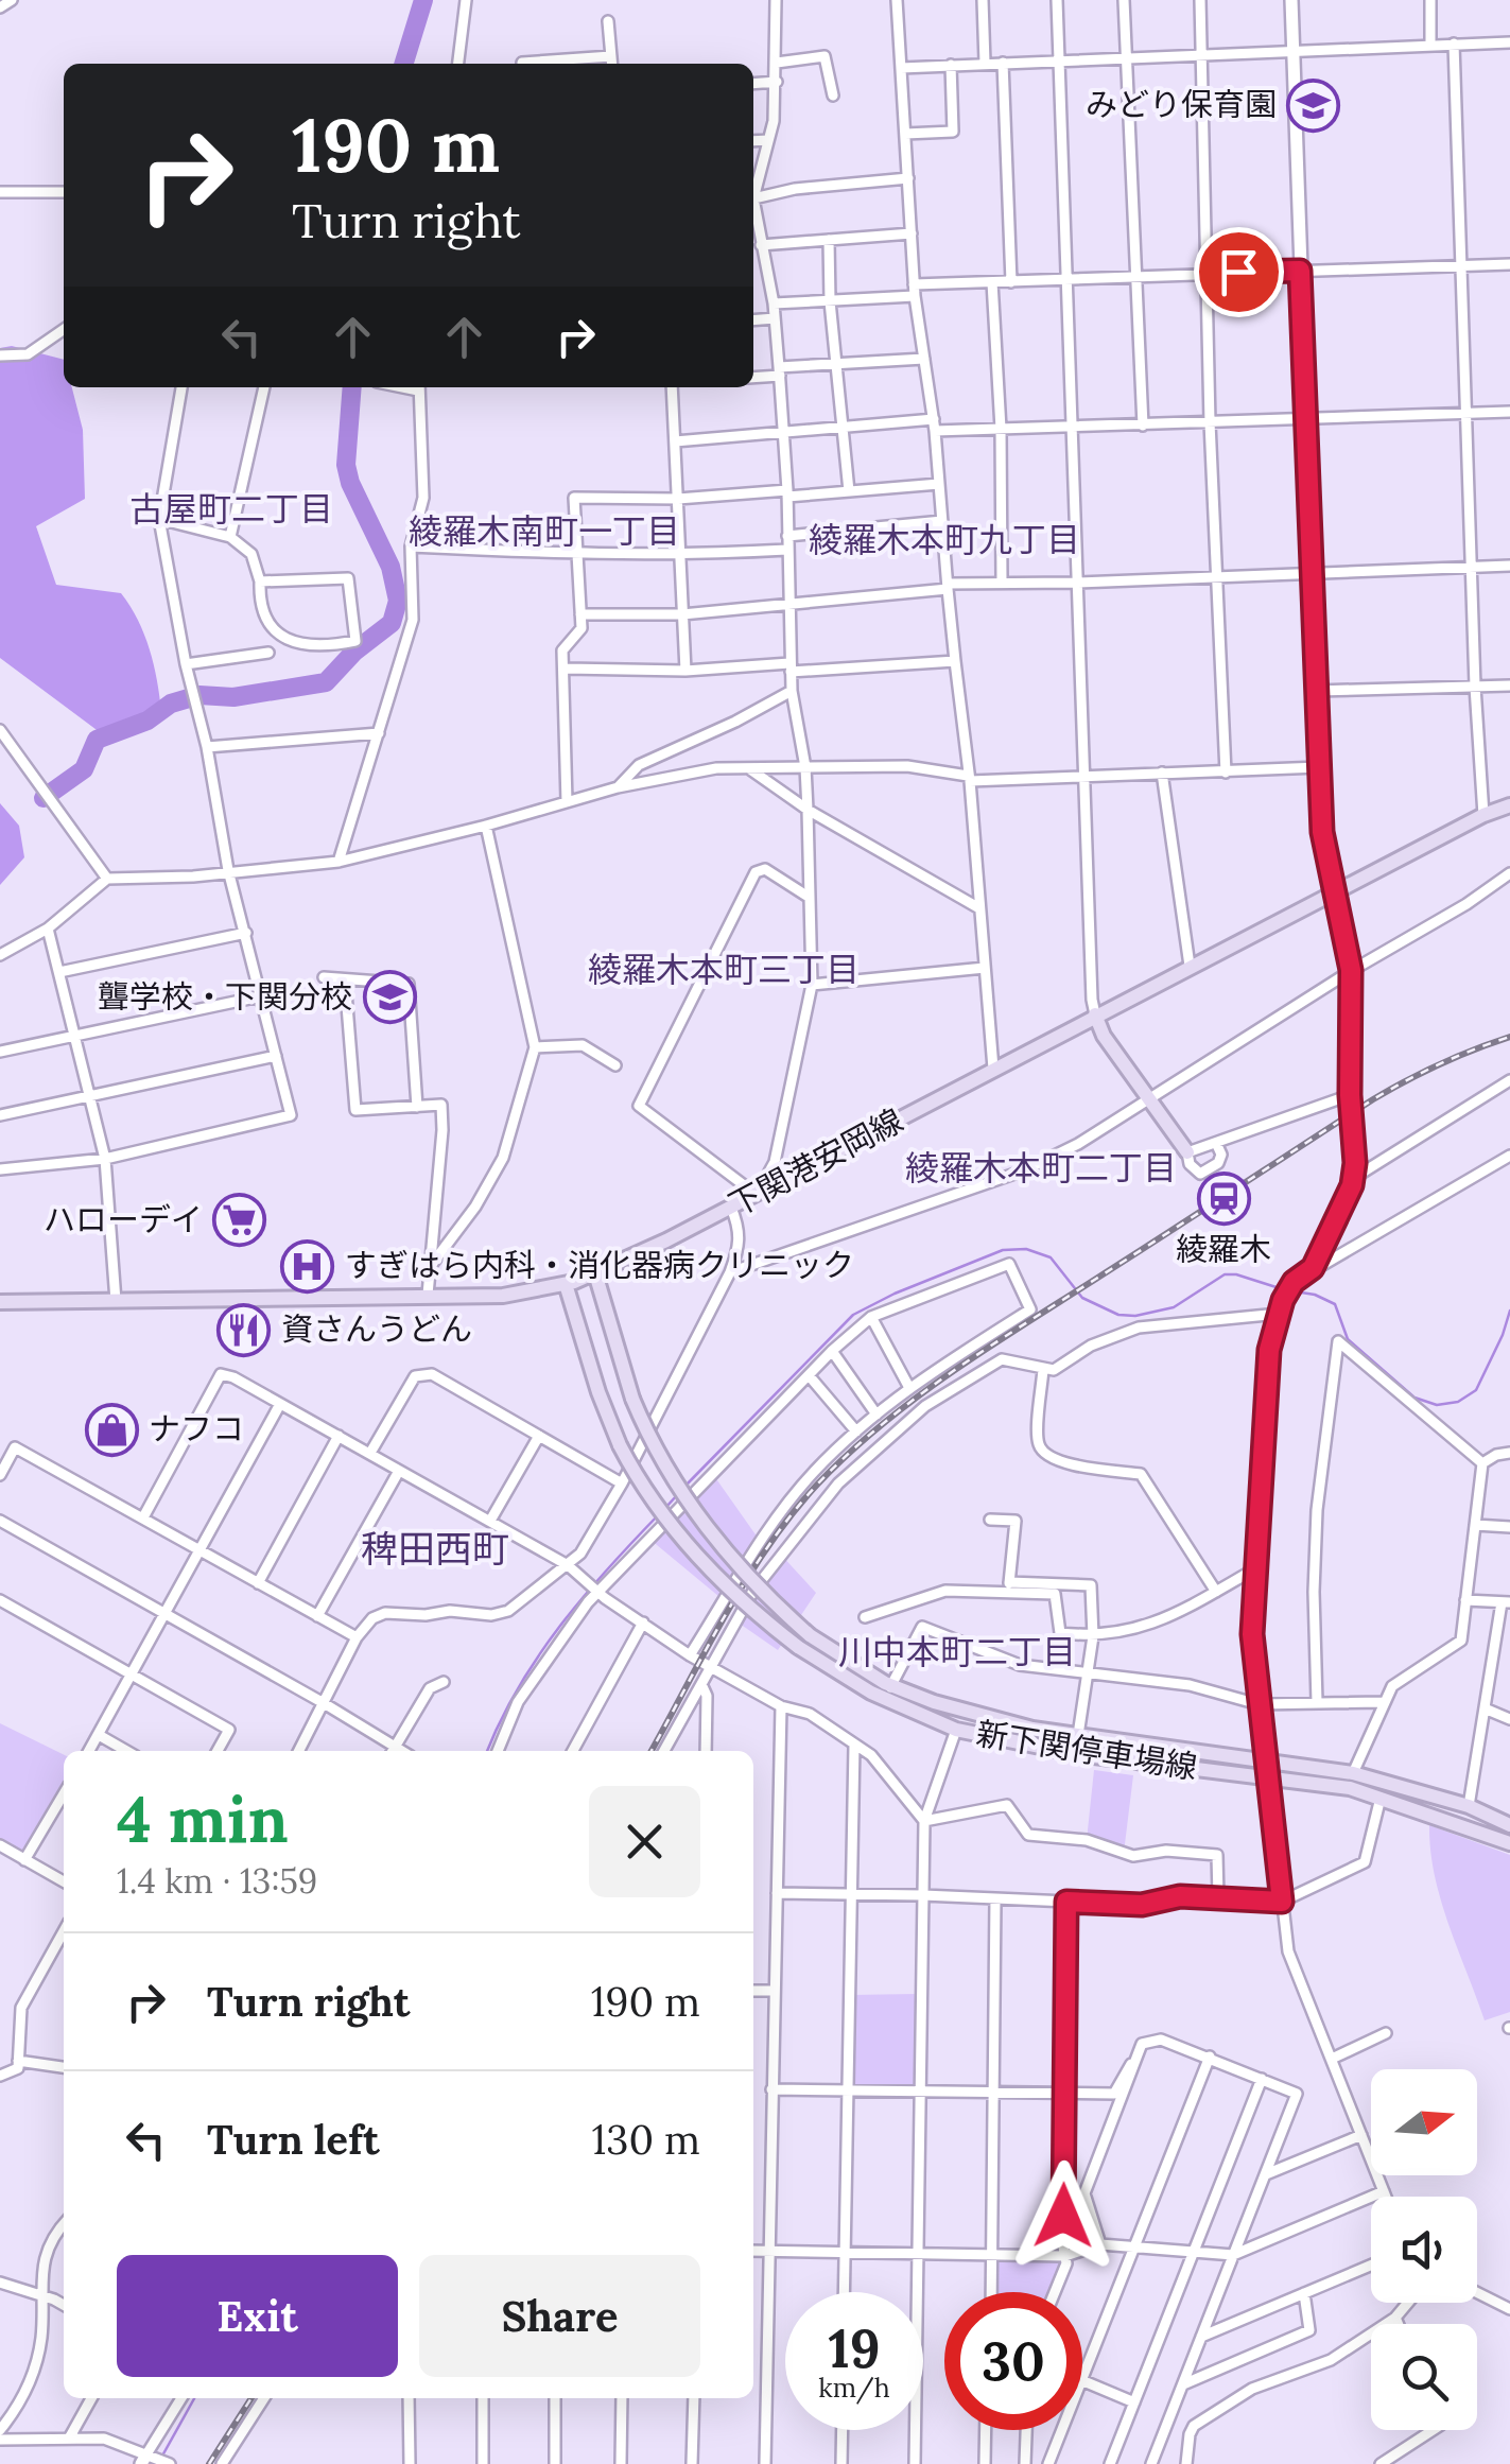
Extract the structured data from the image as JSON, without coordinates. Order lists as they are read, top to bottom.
{
  "streets": {
    "main road": ["下関港安岡線", "新下関停車場線"]
  },
  "crossings": [
    ["下関港安岡線", "新下関停車場線"]
  ],
  "districts": [
    "古屋町二丁目",
    "綾羅木南町一丁目",
    "綾羅木本町九丁目",
    "綾羅木本町三丁目",
    "綾羅木本町二丁目",
    "稗田西町",
    "川中本町二丁目"
  ],
  "places": {
    "school or university": ["みどり保育園", "聾学校・下関分校"],
    "station": ["綾羅木"],
    "supermarket": ["ハローデイ"],
    "hospital": ["すぎはら内科・消化器病クリニック"],
    "restaurant": ["資さんうどん"],
    "shop": ["ナフコ"]
  },
  "north": "right",
  "page": {
    "turn": ["190 m", "Turn right"],
    "heading": ["4 min", "1.4 km · 13:59"],
    "list": [
      {
        "name": "Turn right",
        "value": "190 m"
      },
      {
        "name": "Turn left",
        "value": "130 m"
      }
    ],
    "buttons": ["Exit", "Share"],
    "speed": "19 km/h",
    "limit": "30"
  }
}
